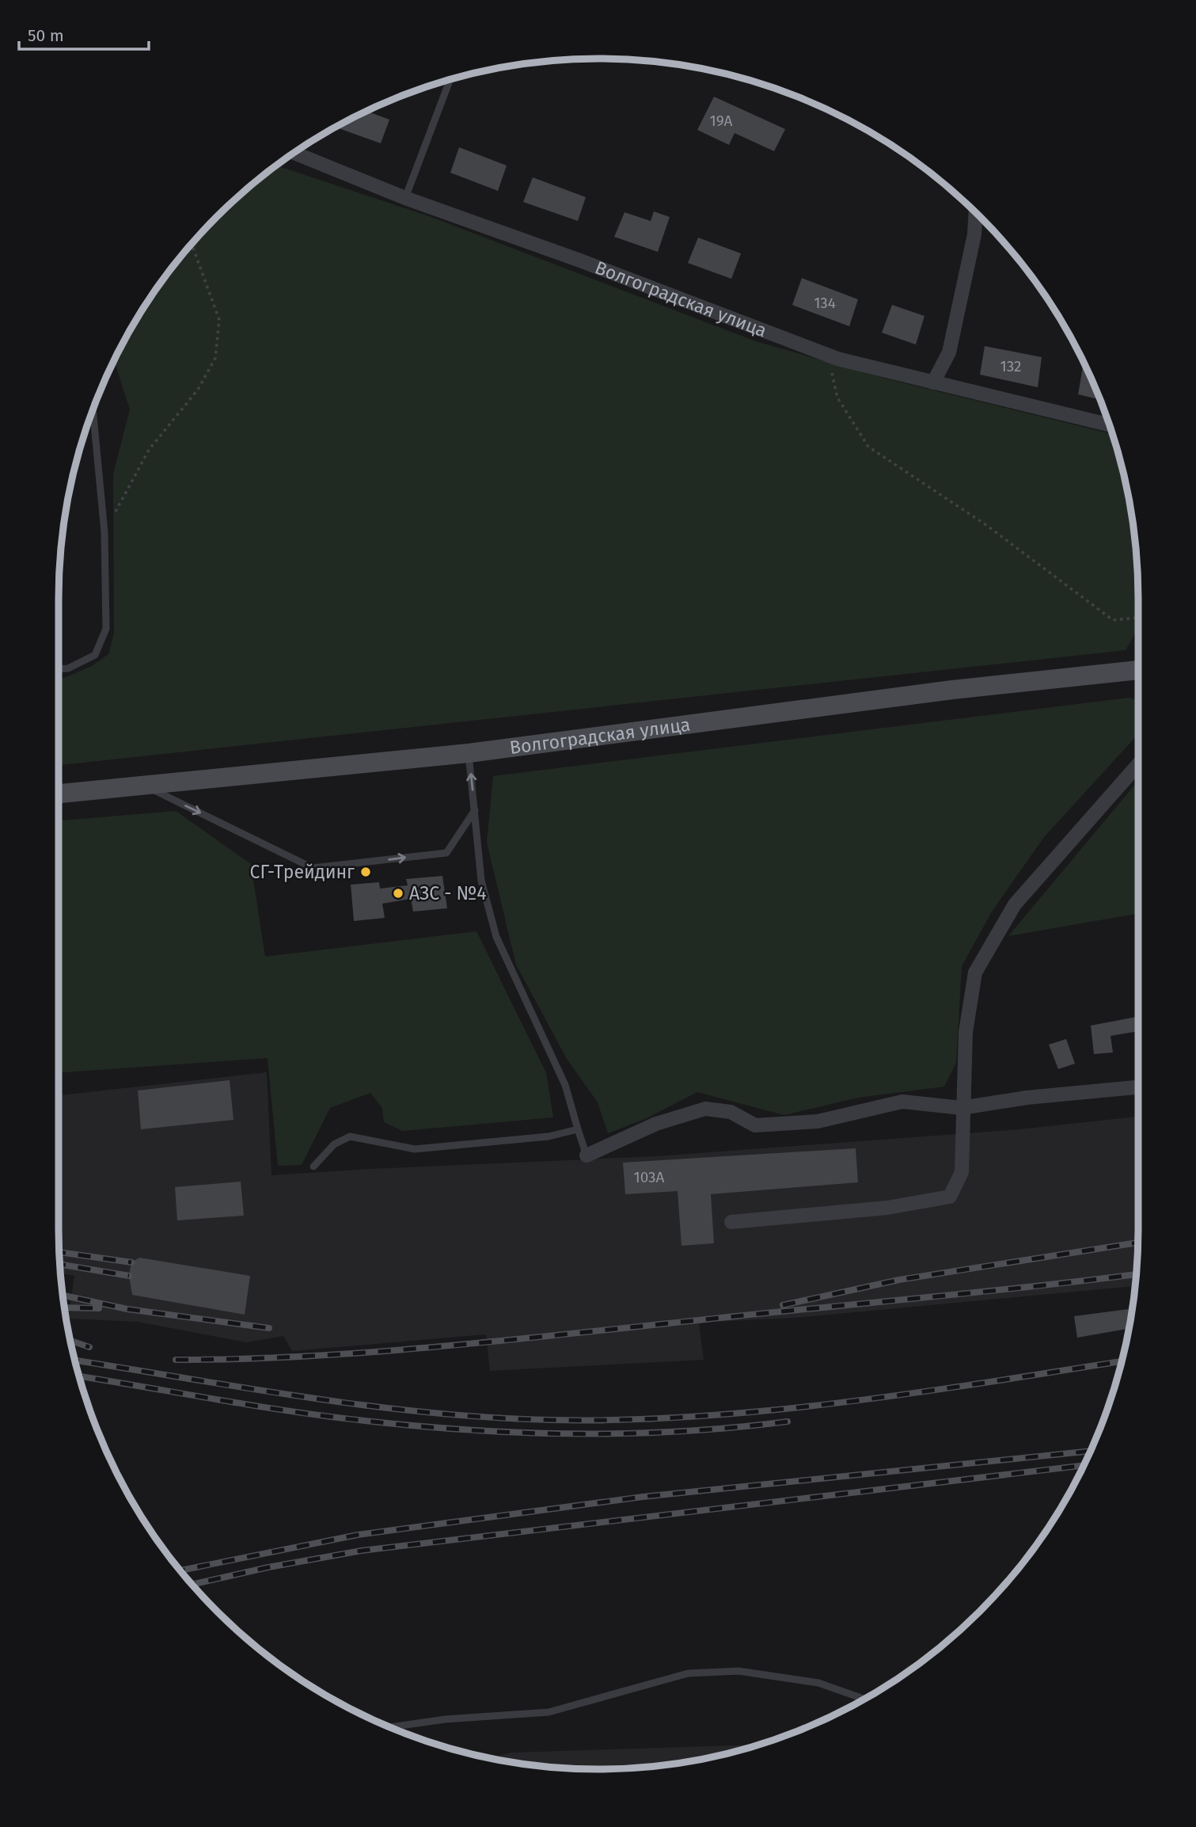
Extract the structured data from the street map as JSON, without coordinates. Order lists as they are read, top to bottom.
{
  "streets": {
    "main road": ["Волгоградская улица"]
  },
  "places": ["СГ-Трейдинг", "АЗС - №4"],
  "house_numbers": [
    "19А",
    "134",
    "132",
    "103А"
  ],
  "scale_bar": "50 m"
}
